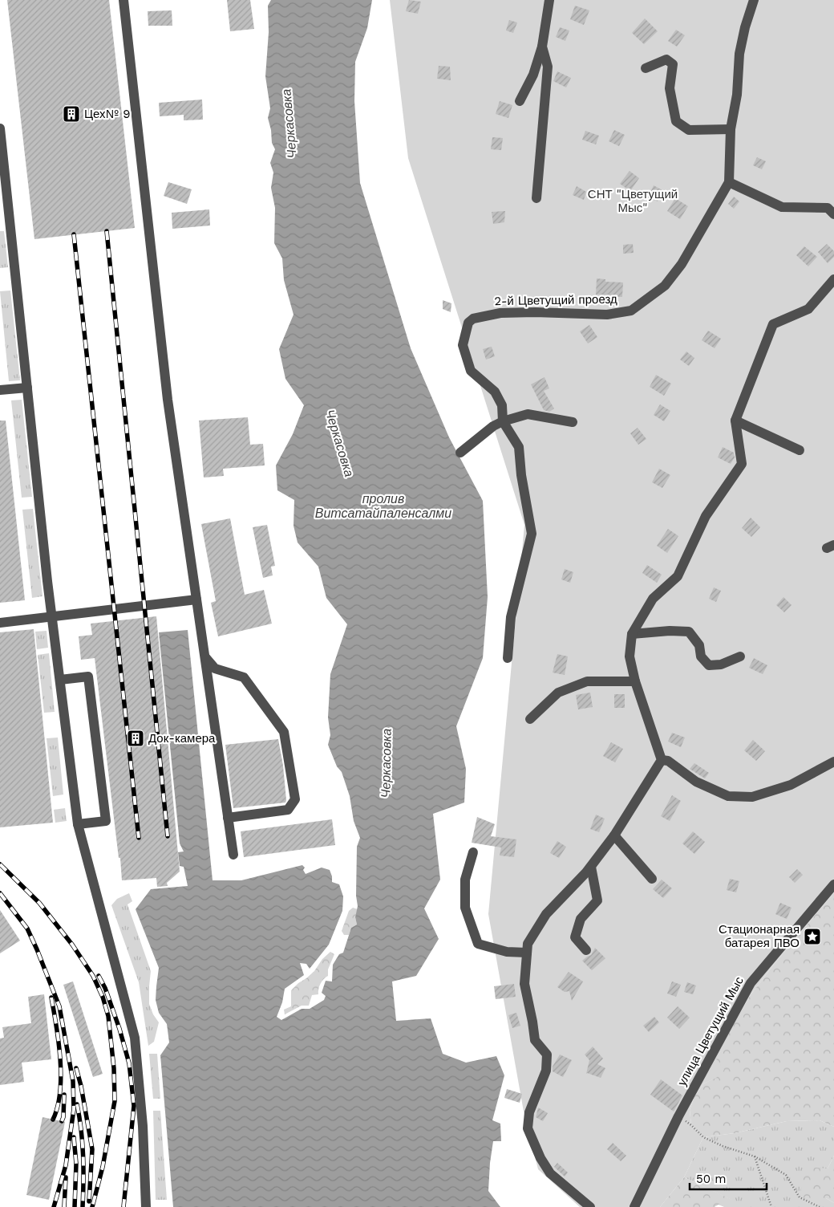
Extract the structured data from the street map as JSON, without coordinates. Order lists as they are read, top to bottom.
{
  "streets": {
    "street": ["2-й Цветущий проезд", "улица Цветущий Мыс"]
  },
  "water": ["Черкасовка", "пролив Витсатайпаленсалми"],
  "parks": ["СНТ \"Цветущий Мыс\""],
  "places": {
    "building": ["Цех№ 9", "Док-камера"],
    "place": ["Стационарная батарея ПВО"]
  },
  "scale_bar": "50 m"
}
